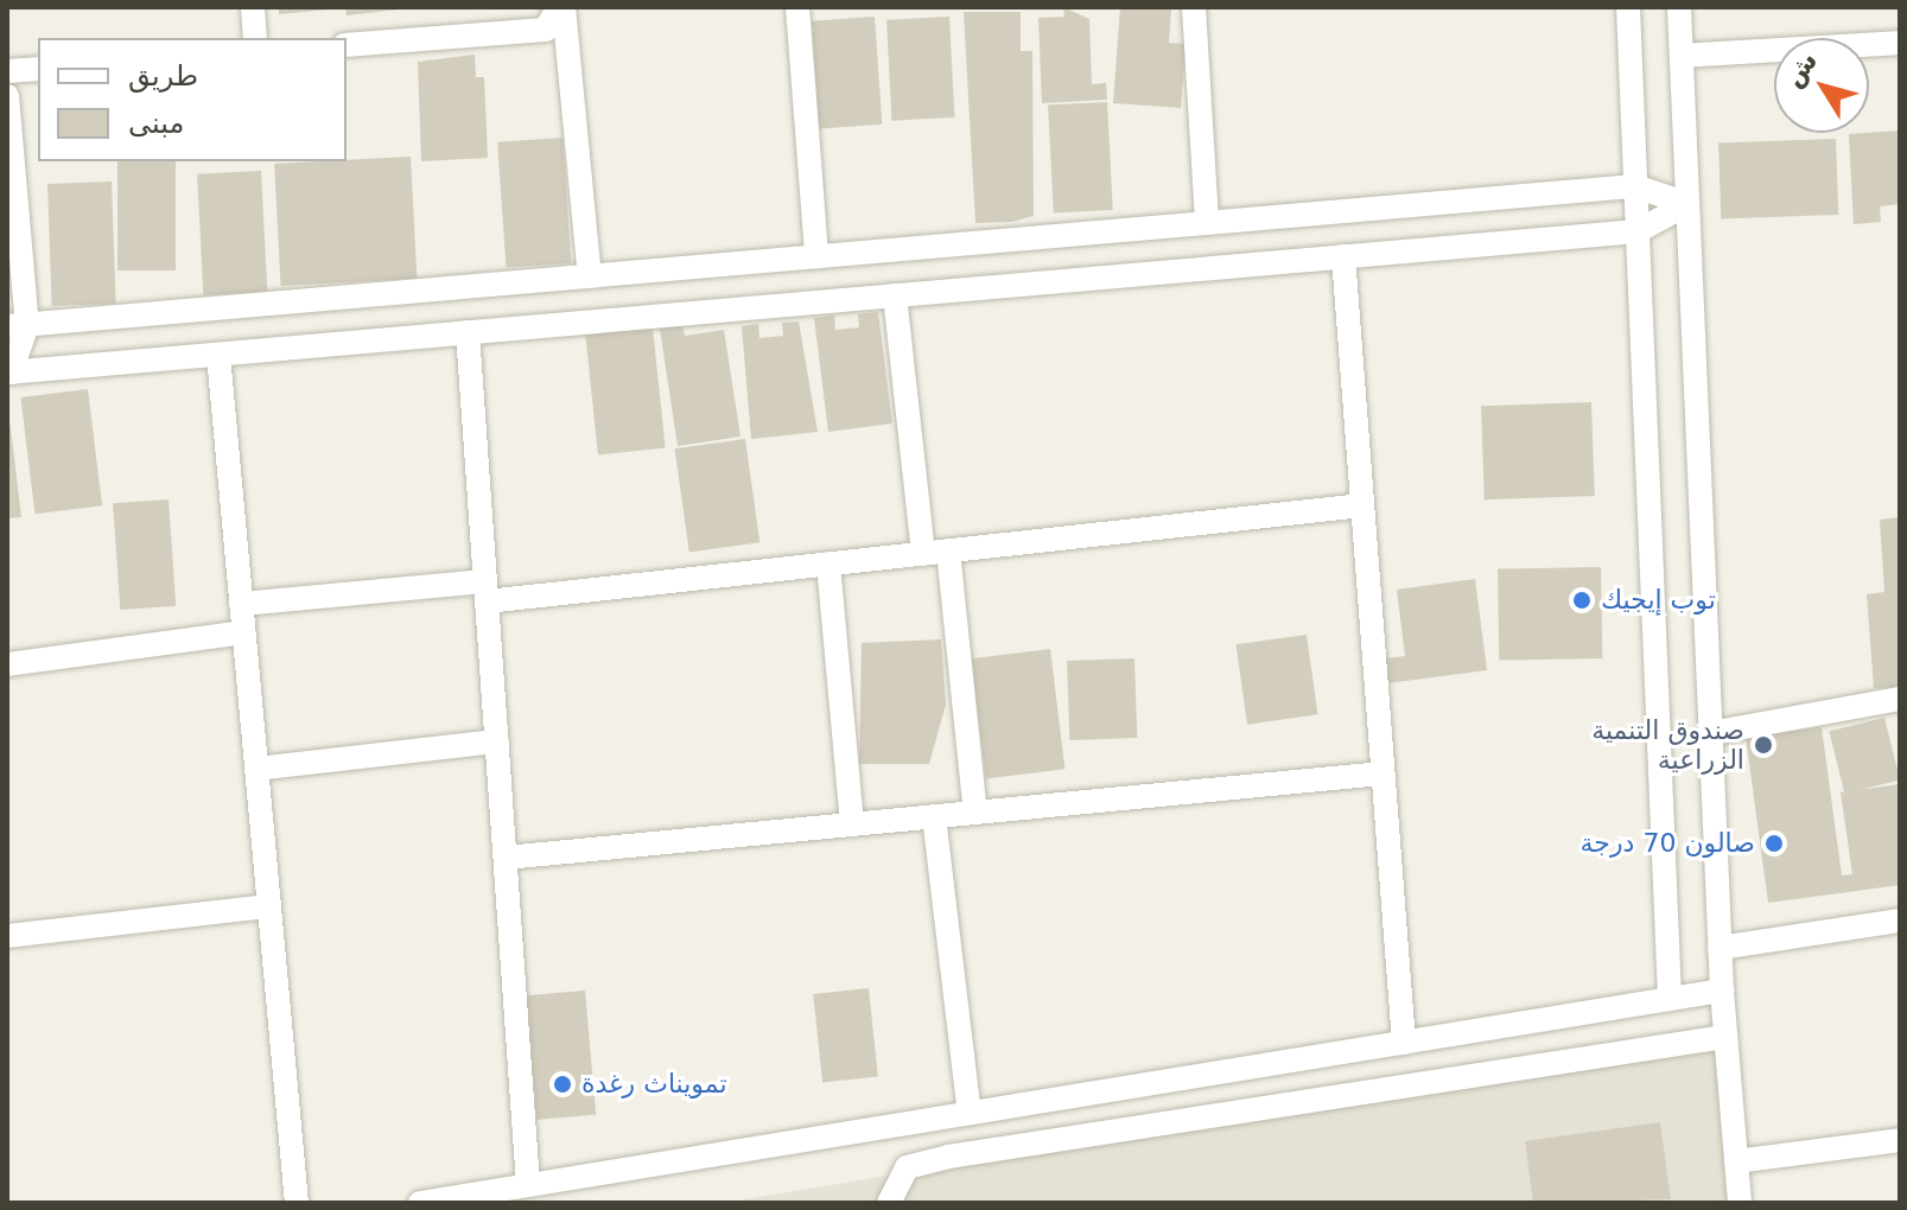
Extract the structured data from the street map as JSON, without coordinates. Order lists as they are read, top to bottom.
{
  "places": [
    "توب إيجيك",
    "صندوق التنمية الزراعية",
    "صالون 70 درجة",
    "تمويناث رغدة"
  ],
  "legend": ["طريق", "مبنى"],
  "north": "top left"
}
